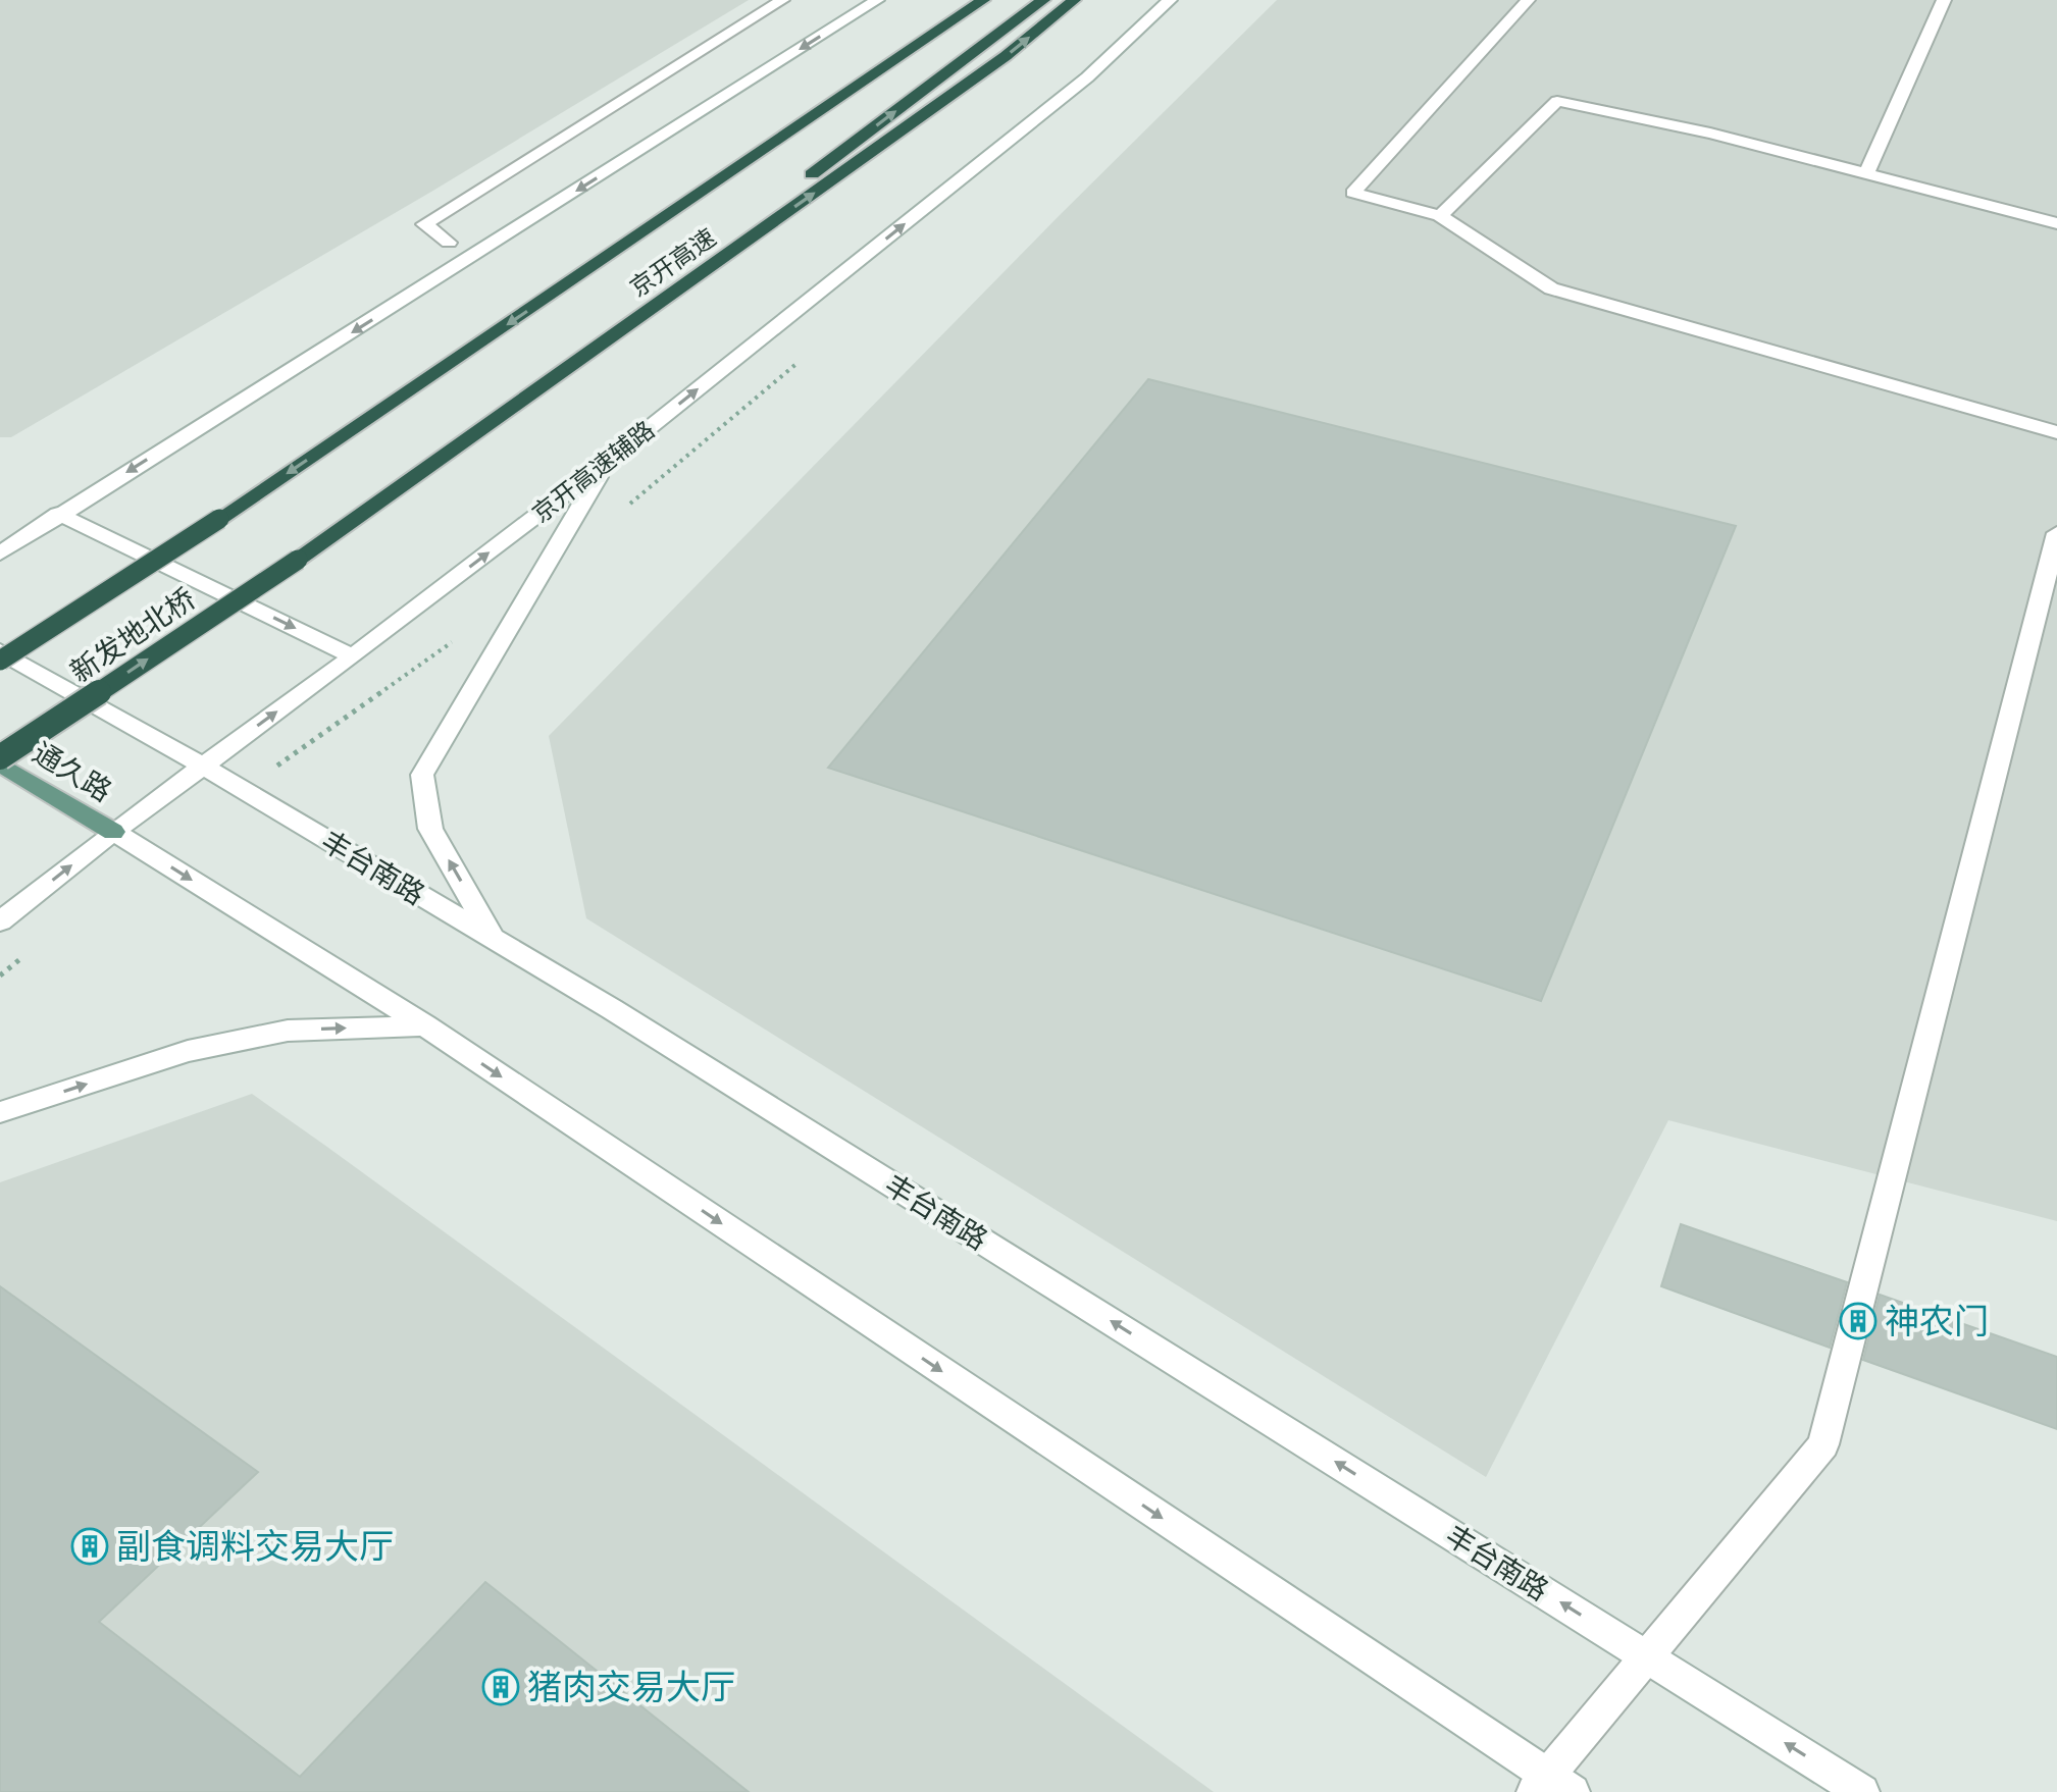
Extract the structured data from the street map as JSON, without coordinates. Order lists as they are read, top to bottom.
{
  "streets": {
    "highway": ["京开高速", "新发地北桥"],
    "main road": ["京开高速辅路", "通久路", "丰台南路"]
  },
  "crossings": [
    ["京开高速", "新发地北桥"],
    ["京开高速辅路", "通久路"],
    ["京开高速辅路", "丰台南路"]
  ],
  "one_way": ["京开高速辅路"],
  "places": {
    "building": ["神农门", "副食调料交易大厅", "猪肉交易大厅"]
  }
}
